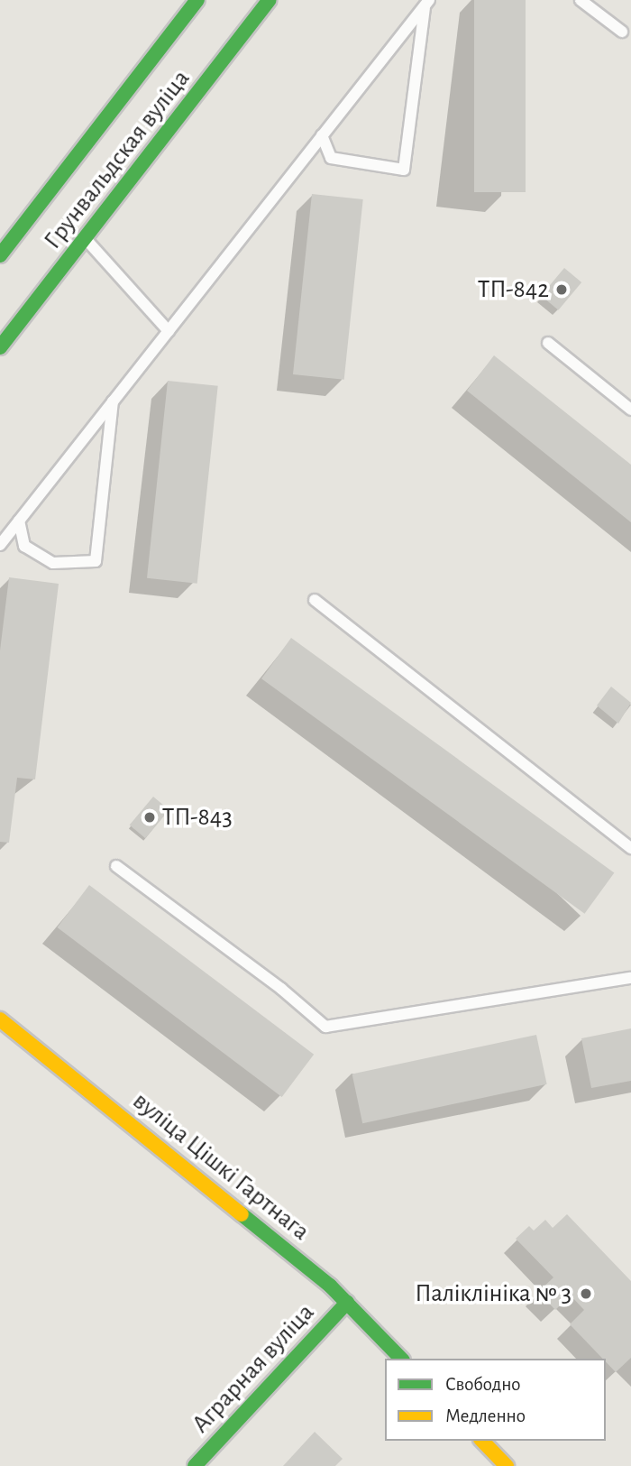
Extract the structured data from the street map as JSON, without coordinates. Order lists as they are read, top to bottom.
{
  "streets": {
    "street": ["Грунвальдская вуліца", "вуліца Цішкі Гартнага", "Аграрная вуліца"]
  },
  "crossings": [
    ["вуліца Цішкі Гартнага", "Аграрная вуліца"]
  ],
  "places": ["ТП-842", "ТП-843", "Паліклініка № 3"],
  "legend": ["Свободно", "Медленно"]
}
